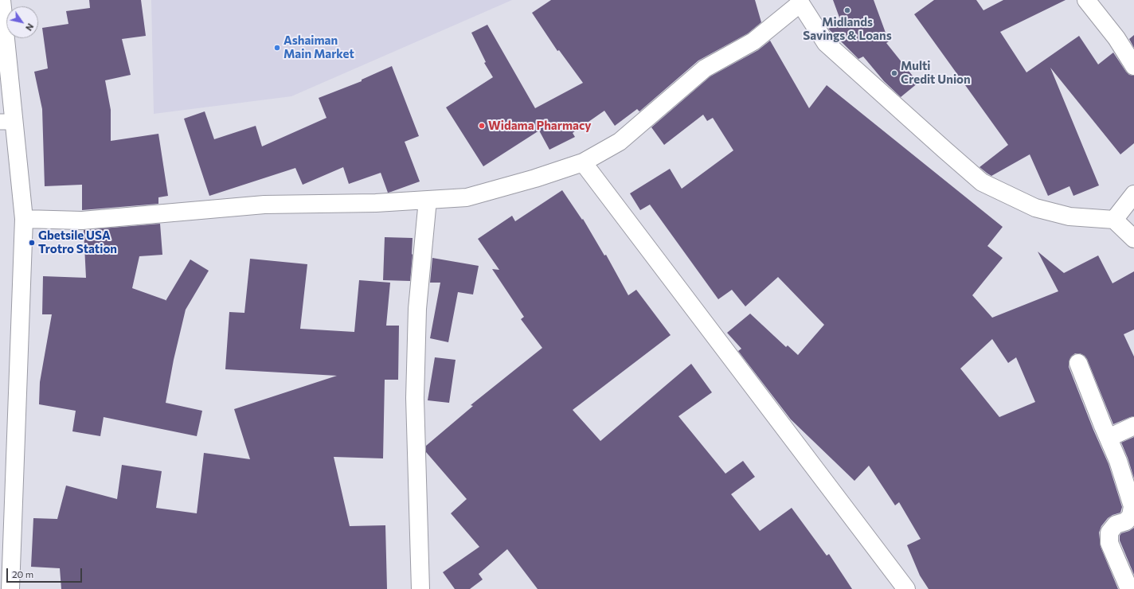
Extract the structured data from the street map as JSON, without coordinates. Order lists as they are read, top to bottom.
{
  "places": [
    "Midlands Savings & Loans",
    "Ashaiman Main Market",
    "Multi Credit Union",
    "Widama Pharmacy",
    "Gbetsile USA Trotro Station"
  ],
  "scale_bar": "20 m",
  "north": "bottom right"
}
